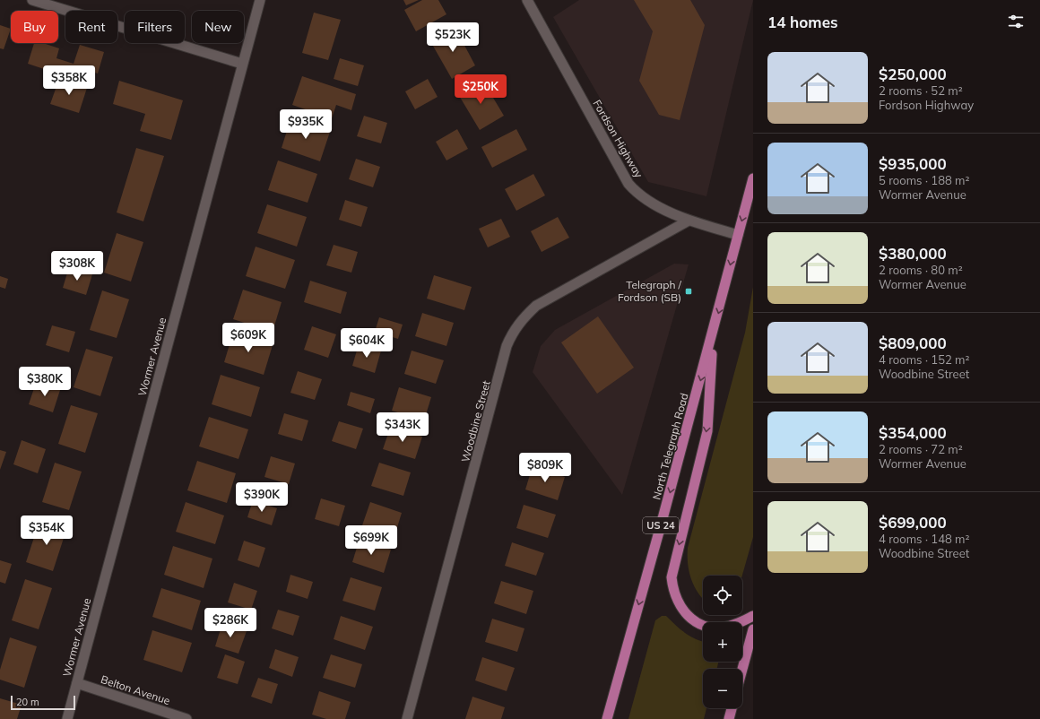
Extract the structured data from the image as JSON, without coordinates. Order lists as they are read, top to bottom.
{
  "streets": {
    "main road": ["North Telegraph Road", "US 24"],
    "street": [
      "Fordson Highway",
      "Wormer Avenue",
      "Woodbine Street",
      "Belton Avenue"
    ]
  },
  "crossings": [
    ["Fordson Highway", "Woodbine Street"],
    ["Fordson Highway", "North Telegraph Road"],
    ["Wormer Avenue", "Belton Avenue"]
  ],
  "one_way": ["North Telegraph Road"],
  "places": {
    "transit": ["Telegraph / Fordson (SB)"]
  },
  "scale_bar": "20 m",
  "page": {
    "heading": "14 homes",
    "chip": [
      "Buy",
      "Rent",
      "Filters",
      "New"
    ],
    "price": [
      "$523K",
      "$358K",
      "$250K",
      "$935K",
      "$308K",
      "$609K",
      "$604K",
      "$380K",
      "$343K",
      "$809K",
      "$390K",
      "$354K",
      "$699K",
      "$286K"
    ],
    "list": [
      {
        "name": "$250,000",
        "note": "2 rooms · 52 m² · Fordson Highway"
      },
      {
        "name": "$935,000",
        "note": "5 rooms · 188 m² · Wormer Avenue"
      },
      {
        "name": "$380,000",
        "note": "2 rooms · 80 m² · Wormer Avenue"
      },
      {
        "name": "$809,000",
        "note": "4 rooms · 152 m² · Woodbine Street"
      },
      {
        "name": "$354,000",
        "note": "2 rooms · 72 m² · Wormer Avenue"
      },
      {
        "name": "$699,000",
        "note": "4 rooms · 148 m² · Woodbine Street"
      }
    ],
    "map_buttons": ["+", "−"],
    "scale": "20 m"
  }
}
